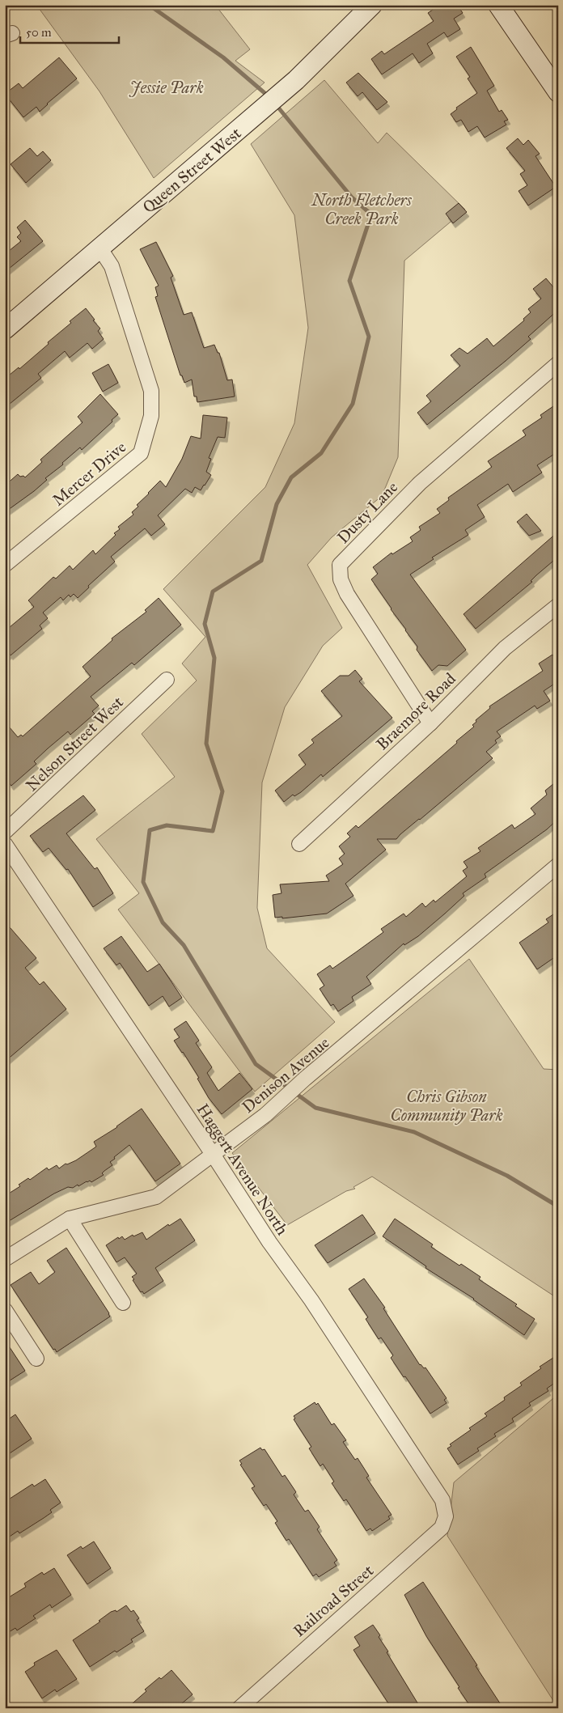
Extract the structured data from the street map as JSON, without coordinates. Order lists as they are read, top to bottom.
{
  "streets": {
    "main road": ["Queen Street West"],
    "street": [
      "Mercer Drive",
      "Dusty Lane",
      "Braemore Road",
      "Nelson Street West",
      "Denison Avenue",
      "Haggert Avenue North",
      "Railroad Street"
    ]
  },
  "crossings": [
    ["Queen Street West", "Mercer Drive"],
    ["Dusty Lane", "Braemore Road"],
    ["Denison Avenue", "Haggert Avenue North"],
    ["Haggert Avenue North", "Railroad Street"]
  ],
  "parks": ["Jessie Park", "North Fletchers Creek Park", "Chris Gibson Community Park"],
  "scale_bar": "50 m"
}
